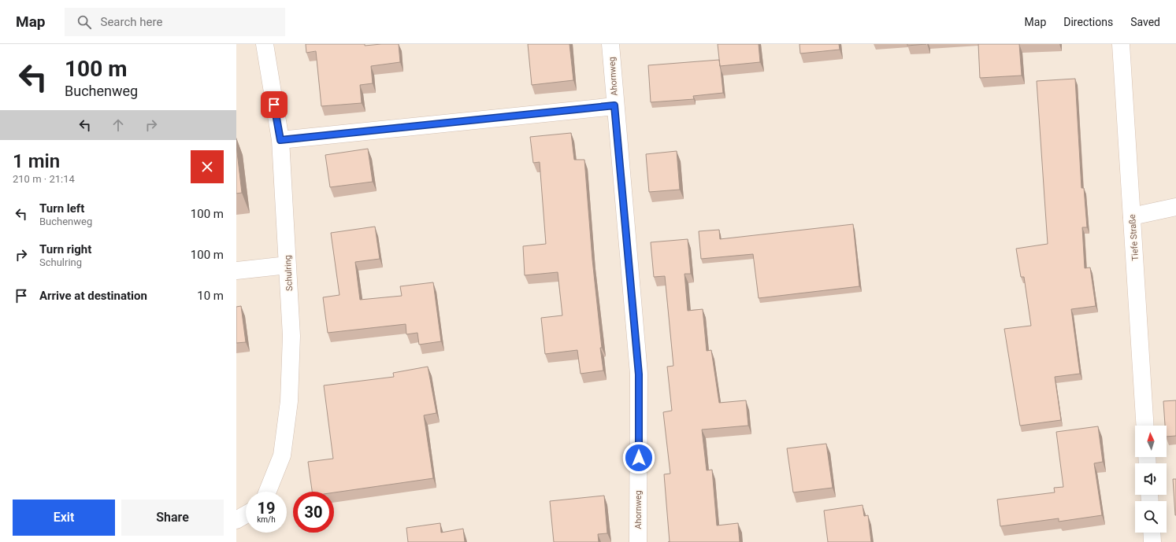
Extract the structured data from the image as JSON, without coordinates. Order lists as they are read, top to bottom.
{
  "streets": {
    "street": ["Ahornweg", "Tiefe Straße", "Schulring"]
  },
  "north": "top",
  "page": {
    "header": "Map",
    "search": "Search here",
    "nav": ["Map", "Directions", "Saved"],
    "turn": ["100 m", "Buchenweg"],
    "heading": ["1 min", "210 m · 21:14"],
    "list": [
      {
        "name": "Turn left",
        "note": "Buchenweg",
        "value": "100 m"
      },
      {
        "name": "Turn right",
        "note": "Schulring",
        "value": "100 m"
      },
      {
        "name": "Arrive at destination",
        "value": "10 m"
      }
    ],
    "speed": "19 km/h",
    "limit": "30",
    "buttons": ["Exit", "Share"]
  }
}
